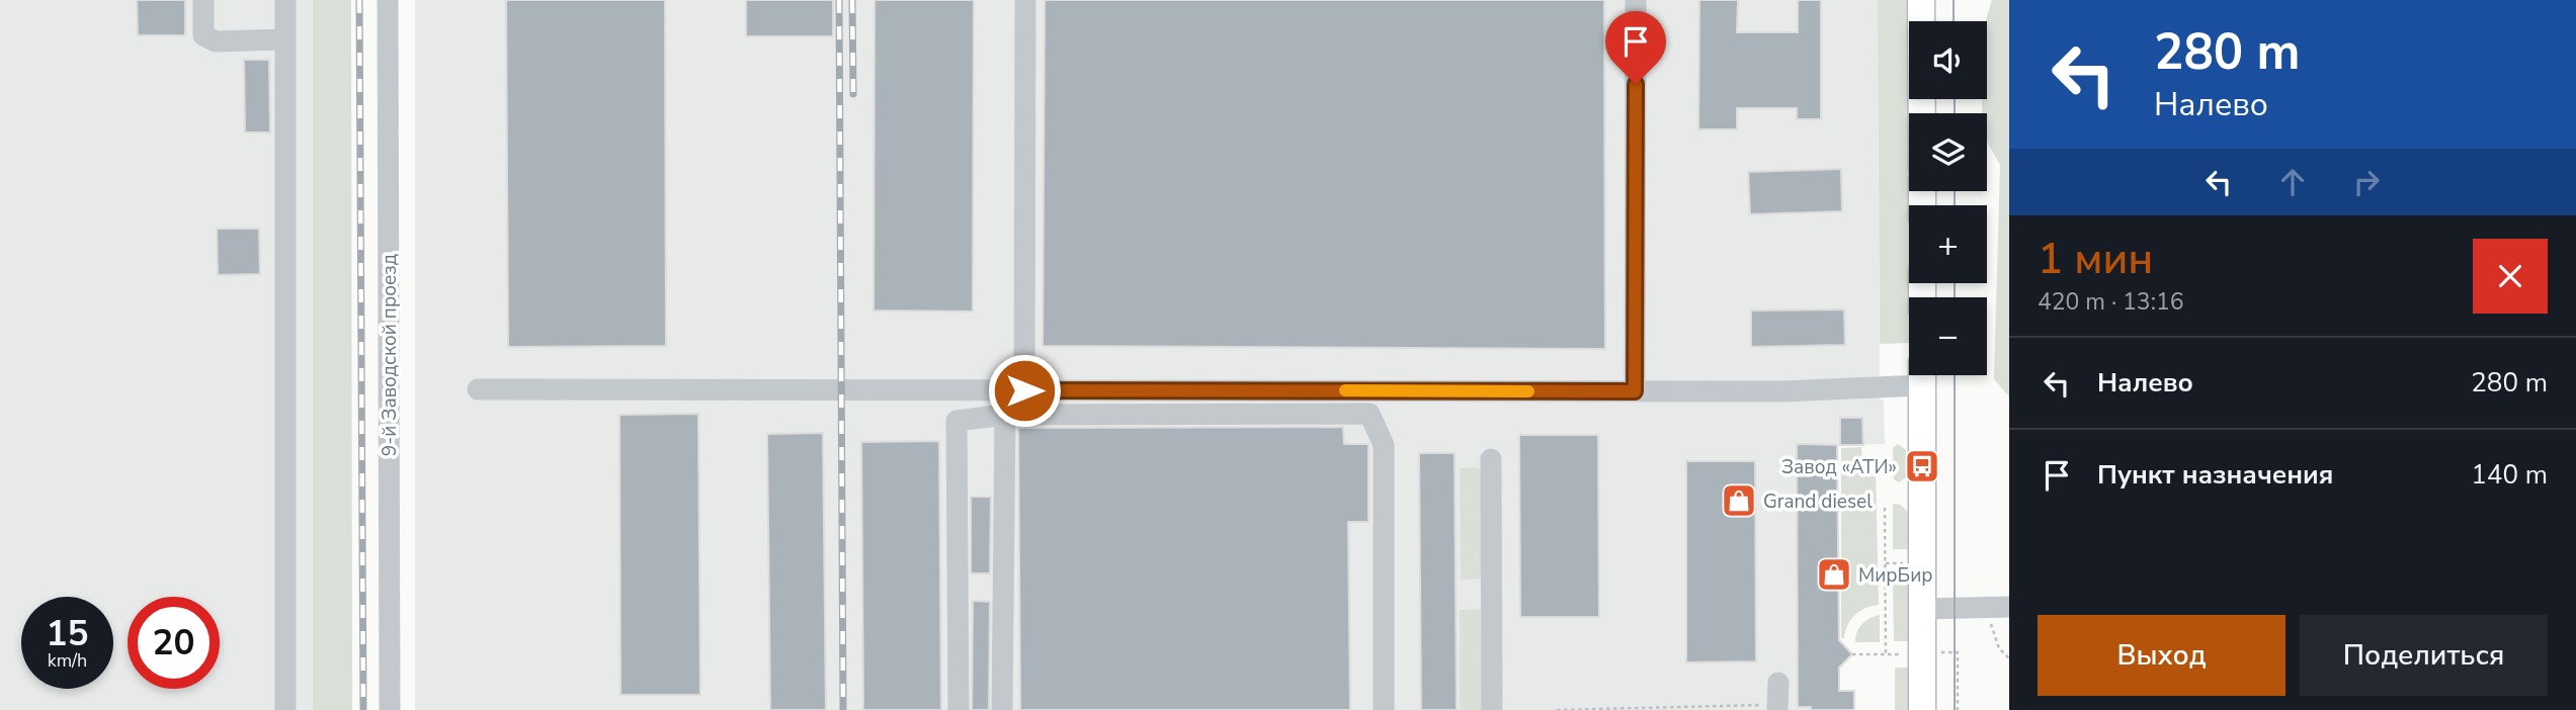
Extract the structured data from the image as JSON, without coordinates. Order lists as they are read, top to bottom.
{
  "streets": {
    "lane": ["9-й Заводской проезд"]
  },
  "places": {
    "bus stop": ["Завод «АТИ»"],
    "shop": ["Grand diesel", "МирБир"]
  },
  "page": {
    "turn": ["280 m", "Налево"],
    "map_buttons": ["+", "−"],
    "heading": ["1 мин", "420 m · 13:16"],
    "list": [
      {
        "name": "Налево",
        "value": "280 m"
      },
      {
        "name": "Пункт назначения",
        "value": "140 m"
      }
    ],
    "speed": "15 km/h",
    "limit": "20",
    "buttons": ["Выход", "Поделиться"]
  }
}
